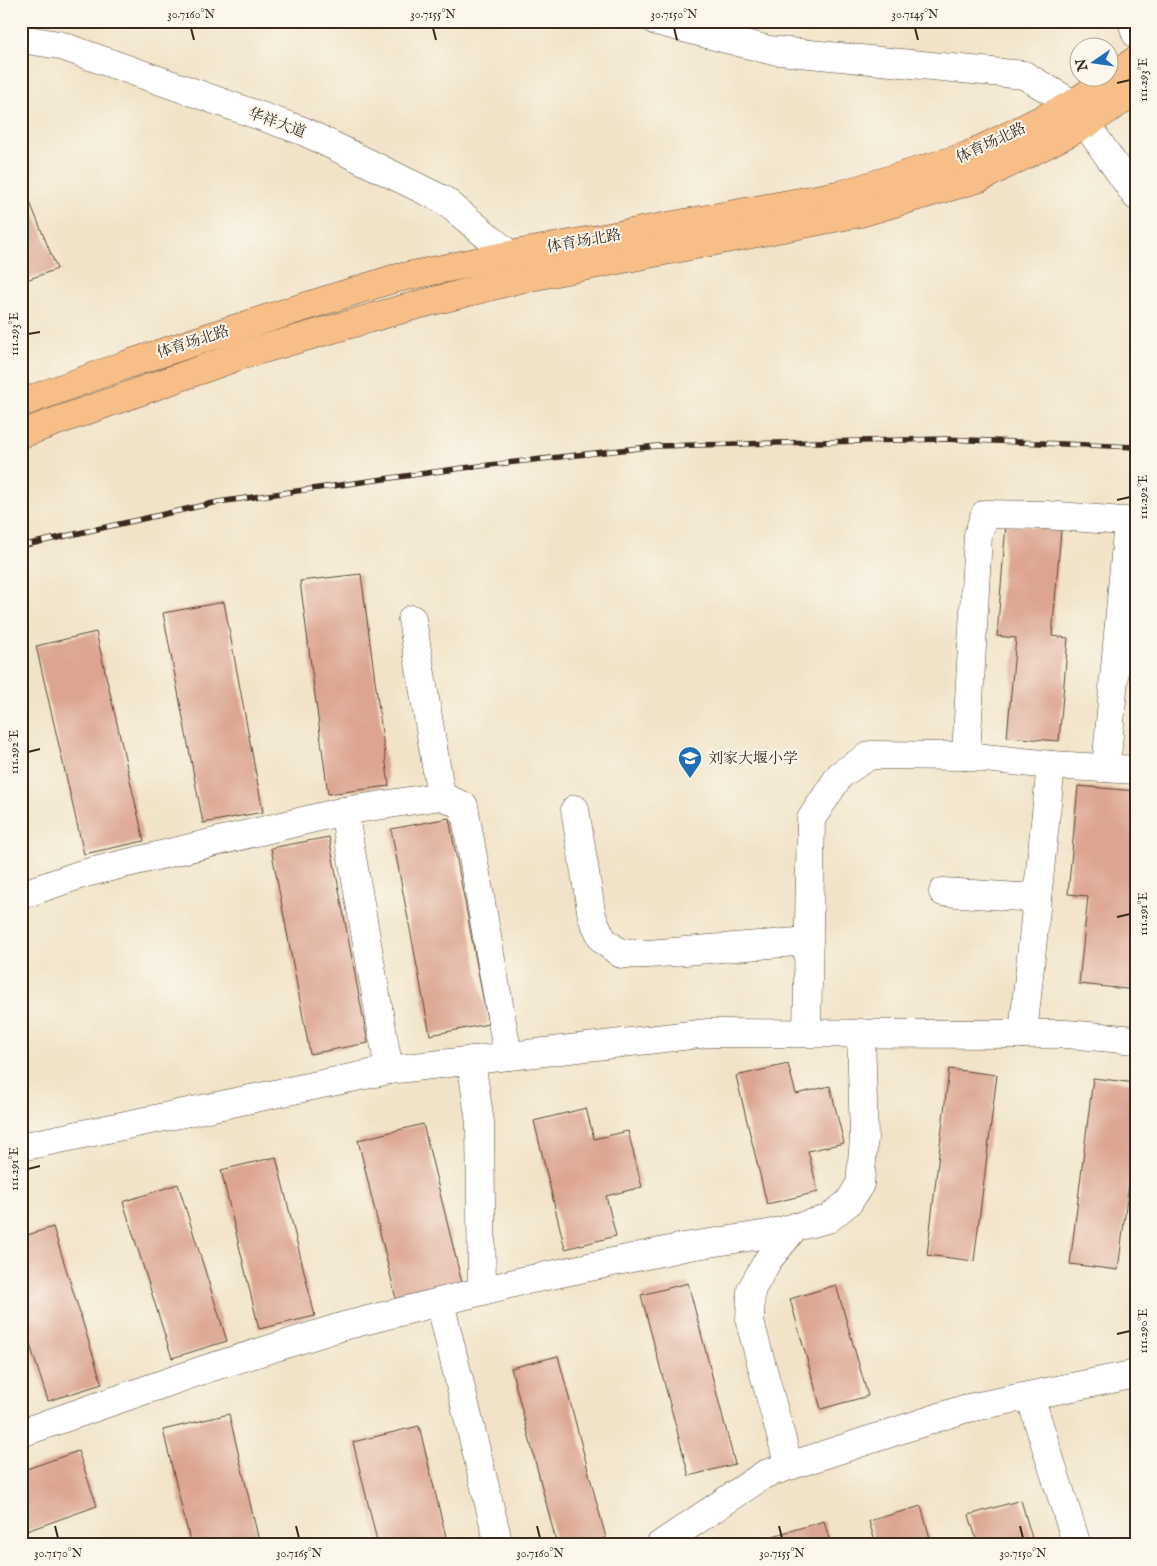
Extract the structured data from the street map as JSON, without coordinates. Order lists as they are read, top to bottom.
{
  "streets": {
    "main road": ["体育场北路"],
    "street": ["华祥大道"]
  },
  "crossings": [
    ["华祥大道", "体育场北路"]
  ],
  "places": {
    "school or university": ["刘家大堰小学"]
  },
  "north": "left",
  "coordinates": [
    "30.7160°N",
    "30.7155°N",
    "30.7150°N",
    "30.7145°N",
    "111.293°E",
    "111.292°E",
    "111.291°E",
    "111.290°E",
    "30.7170°N",
    "30.7165°N"
  ]
}
